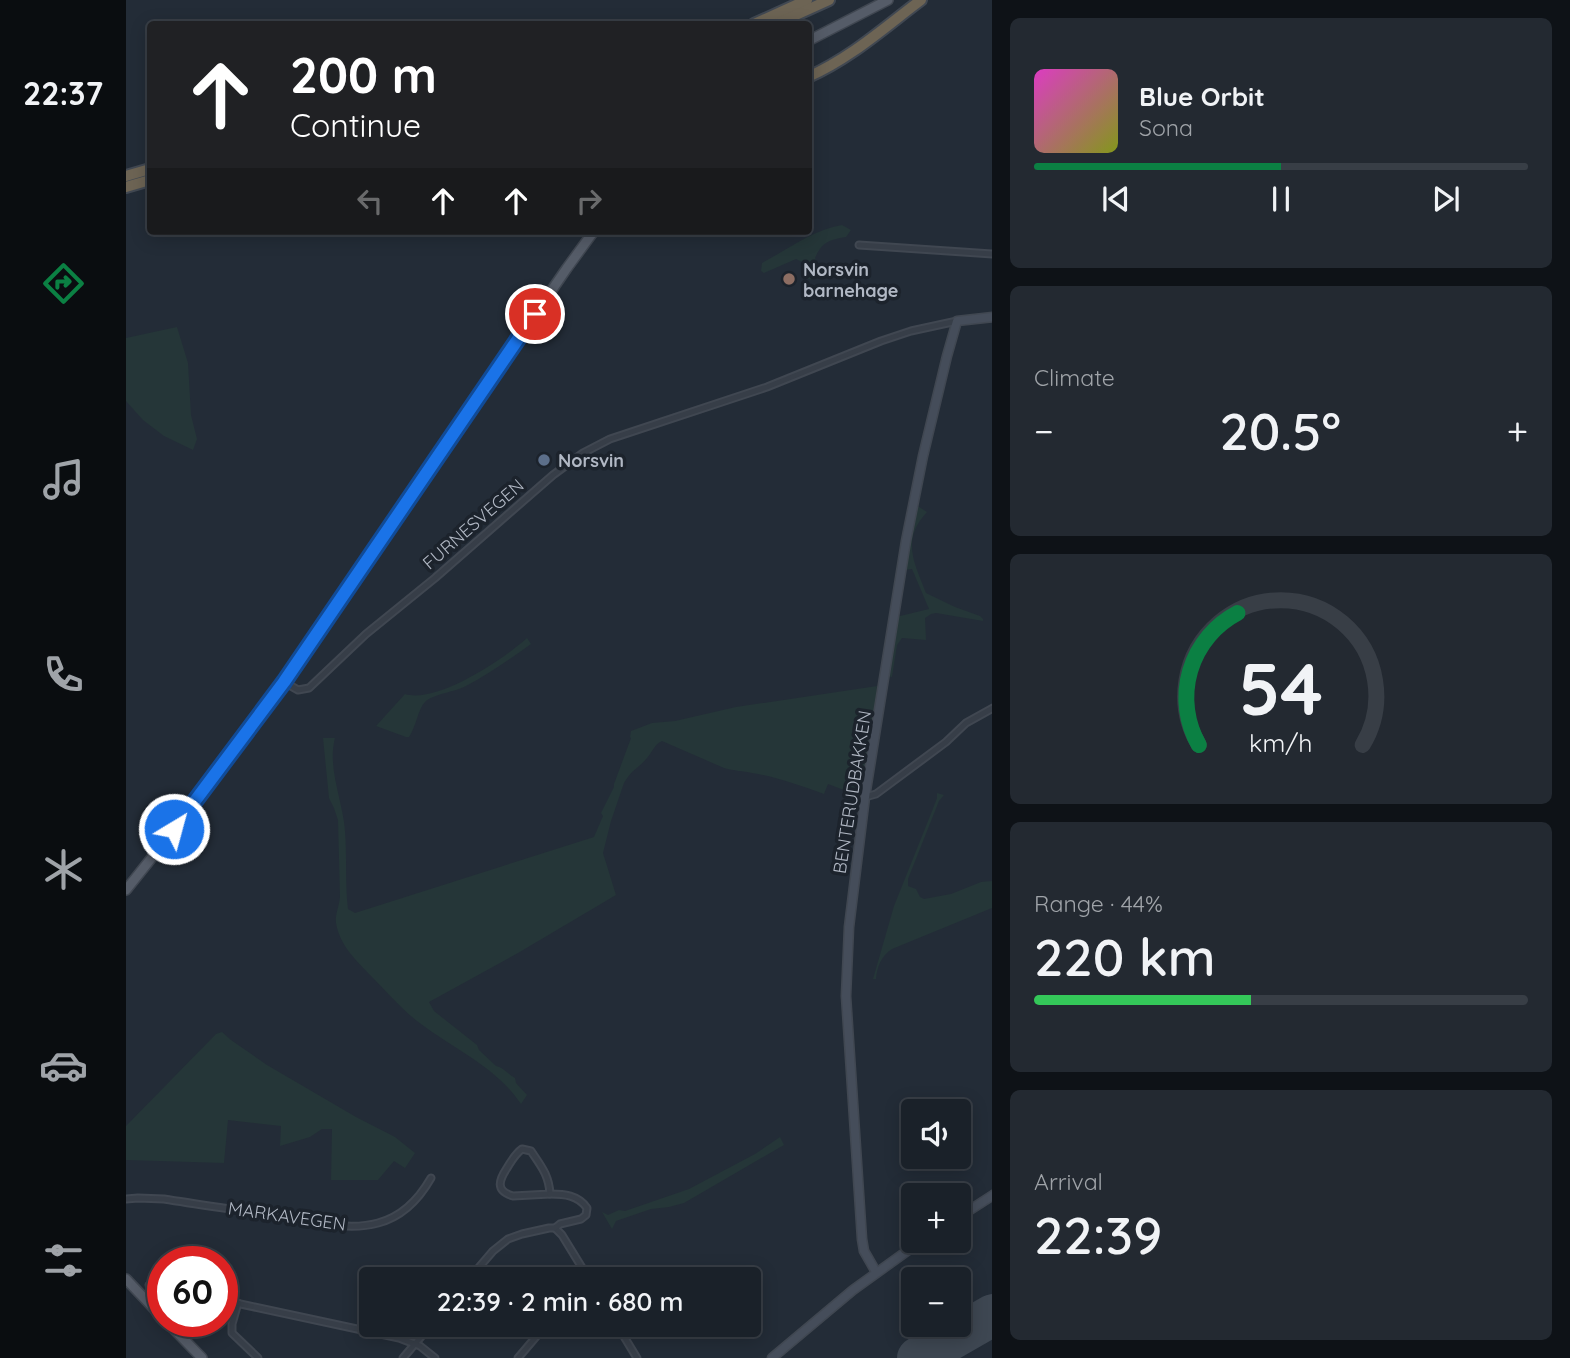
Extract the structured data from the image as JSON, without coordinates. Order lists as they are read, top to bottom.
{
  "streets": {
    "main road": ["FURNESVEGEN", "BENTERUDBAKKEN"],
    "street": ["MARKAVEGEN"]
  },
  "crossings": [
    ["FURNESVEGEN", "BENTERUDBAKKEN"]
  ],
  "places": ["Norsvin barnehage", "Norsvin"],
  "page": {
    "tabs": "22:37",
    "turn": ["200 m", "Continue"],
    "song": ["Blue Orbit", "Sona"],
    "tile": [
      "Climate",
      ["Range · 44%", "220 km"],
      ["Arrival", "22:39"]
    ],
    "heat": ["−", "20.5°", "+"],
    "map_buttons": ["+", "−"],
    "limit": "60",
    "trip": "22:39 · 2 min · 680 m",
    "gauge": ["54", "km/h"]
  }
}
